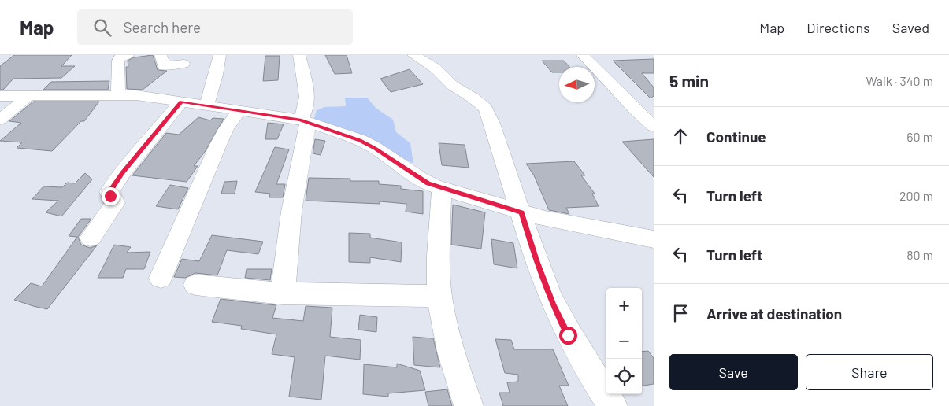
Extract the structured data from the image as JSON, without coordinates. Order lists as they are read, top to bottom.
{
  "north": "left",
  "page": {
    "header": "Map",
    "search": "Search here",
    "nav": ["Map", "Directions", "Saved"],
    "heading": ["5 min", "Walk · 340 m"],
    "list": [
      ["Continue", "60 m"],
      ["Turn left", "200 m"],
      ["Turn left", "80 m"],
      "Arrive at destination"
    ],
    "map_buttons": ["+", "−"],
    "buttons": ["Save", "Share"]
  }
}
